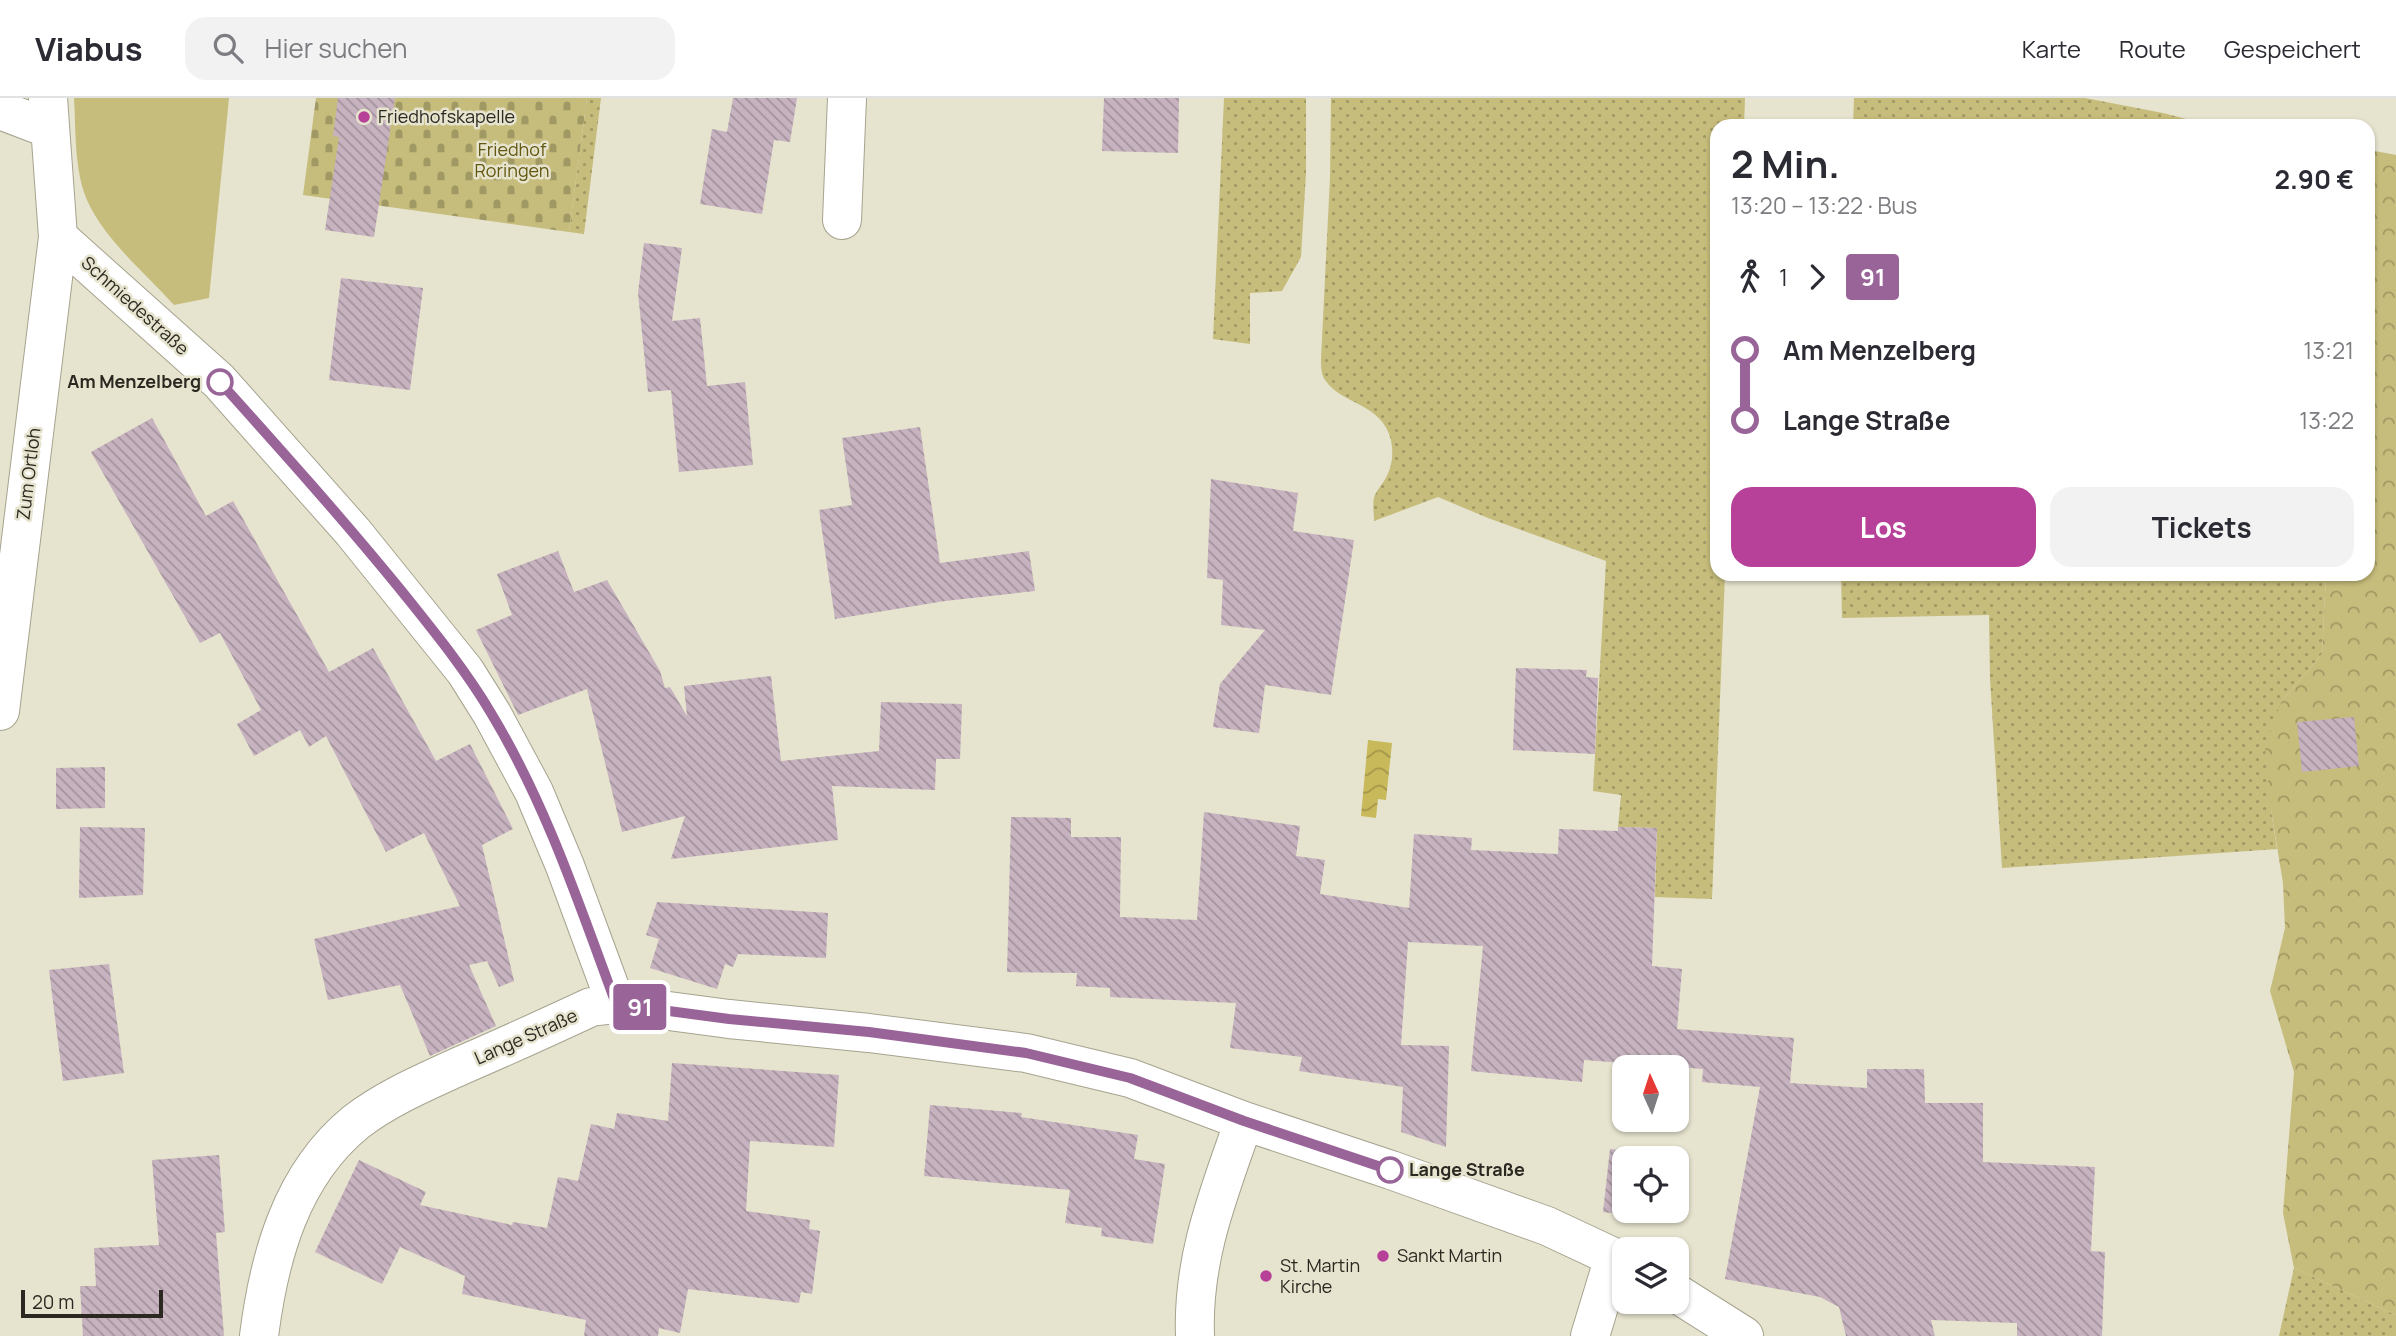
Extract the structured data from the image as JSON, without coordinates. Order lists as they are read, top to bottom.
{
  "streets": {
    "street": ["Schmiedestraße", "Zum Ortloh", "Lange Straße"]
  },
  "crossings": [
    ["Schmiedestraße", "Zum Ortloh"],
    ["Schmiedestraße", "Lange Straße"]
  ],
  "parks": ["Friedhof Roringen"],
  "places": [
    "Friedhofskapelle",
    "Am Menzelberg",
    "Lange Straße",
    "Sankt Martin",
    "St. Martin Kirche"
  ],
  "lines": ["bus line 91"],
  "scale_bar": "20 m",
  "north": "top",
  "page": {
    "header": "Viabus",
    "search": "Hier suchen",
    "nav": ["Karte", "Route", "Gespeichert"],
    "on_map": "91",
    "heading": ["2 Min.", "13:20 – 13:22 · Bus", "2.90 €"],
    "legs": ["1", "91"],
    "list": [
      {
        "name": "Am Menzelberg",
        "value": "13:21"
      },
      {
        "name": "Lange Straße",
        "value": "13:22"
      }
    ],
    "buttons": ["Los", "Tickets"],
    "scale": "20 m"
  }
}
